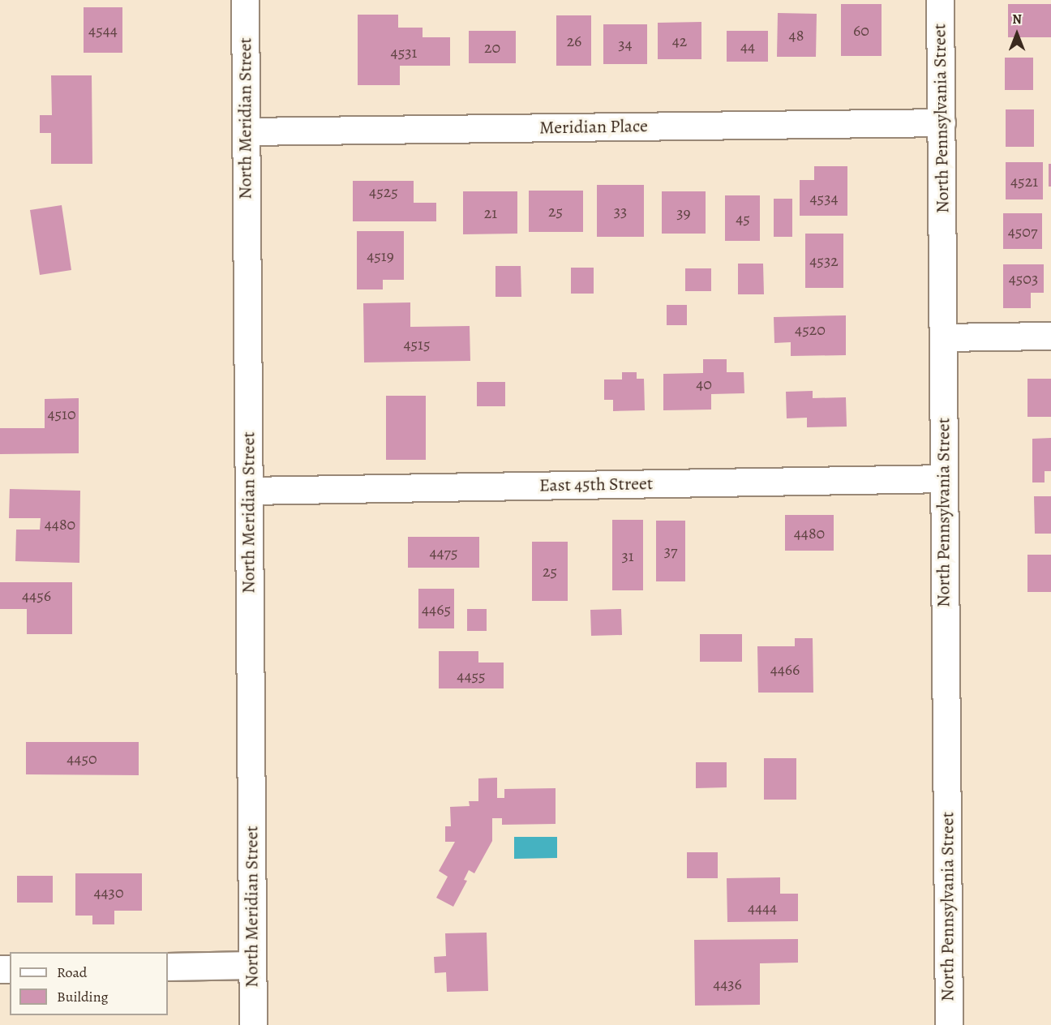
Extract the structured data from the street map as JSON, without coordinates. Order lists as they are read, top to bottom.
{
  "streets": {
    "street": [
      "North Meridian Street",
      "North Pennsylvania Street",
      "Meridian Place",
      "East 45th Street"
    ]
  },
  "crossings": [
    ["North Meridian Street", "Meridian Place"],
    ["North Meridian Street", "East 45th Street"],
    ["North Pennsylvania Street", "Meridian Place"],
    ["North Pennsylvania Street", "East 45th Street"]
  ],
  "house_numbers": [
    "4544",
    "60",
    "48",
    "26",
    "42",
    "34",
    "44",
    "20",
    "4531",
    "4521",
    "4525",
    "4534",
    "25",
    "33",
    "21",
    "39",
    "45",
    "4507",
    "4519",
    "4532",
    "4503",
    "4520",
    "4515",
    "40",
    "4510",
    "4480",
    "4480",
    "37",
    "4475",
    "31",
    "25",
    "4456",
    "4465",
    "4466",
    "4455",
    "4450",
    "4430",
    "4444",
    "4436"
  ],
  "legend": ["Road", "Building"],
  "north": "top"
}
